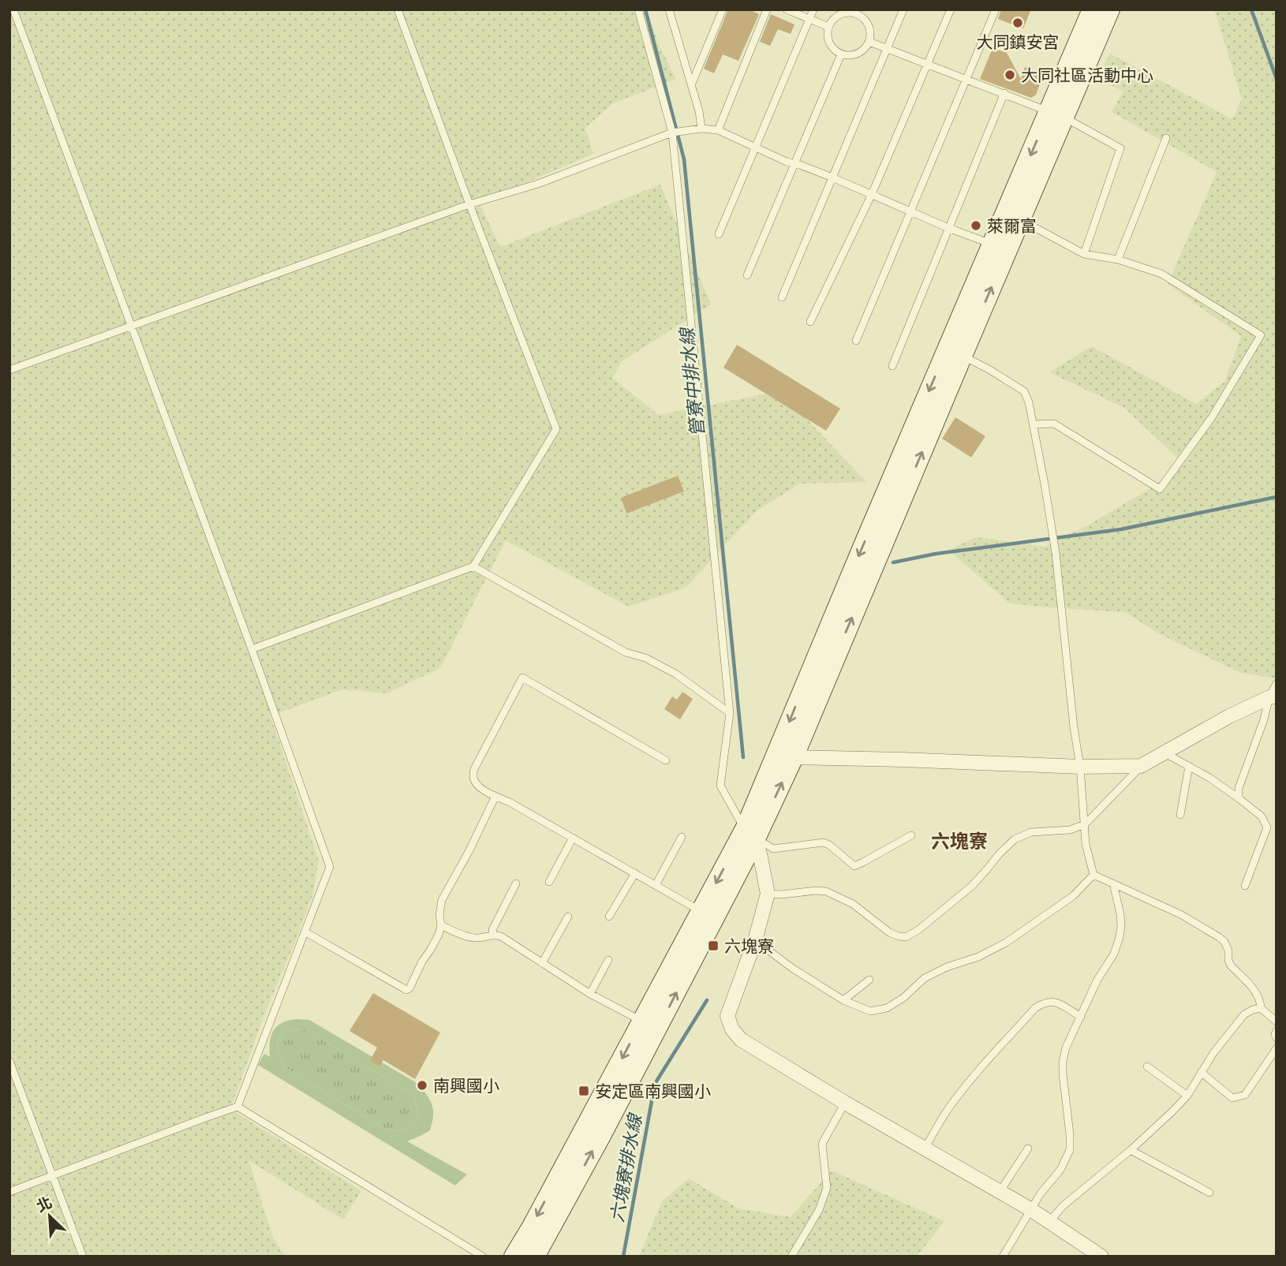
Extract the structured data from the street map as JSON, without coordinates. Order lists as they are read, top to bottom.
{
  "districts": ["六塊寮"],
  "water": ["管寮中排水線", "六塊寮排水線"],
  "places": {
    "other": [
      "大同鎮安宮",
      "大同社區活動中心",
      "萊爾富",
      "南興國小"
    ],
    "transit": ["六塊寮", "安定區南興國小"]
  },
  "north": "top left"
}
